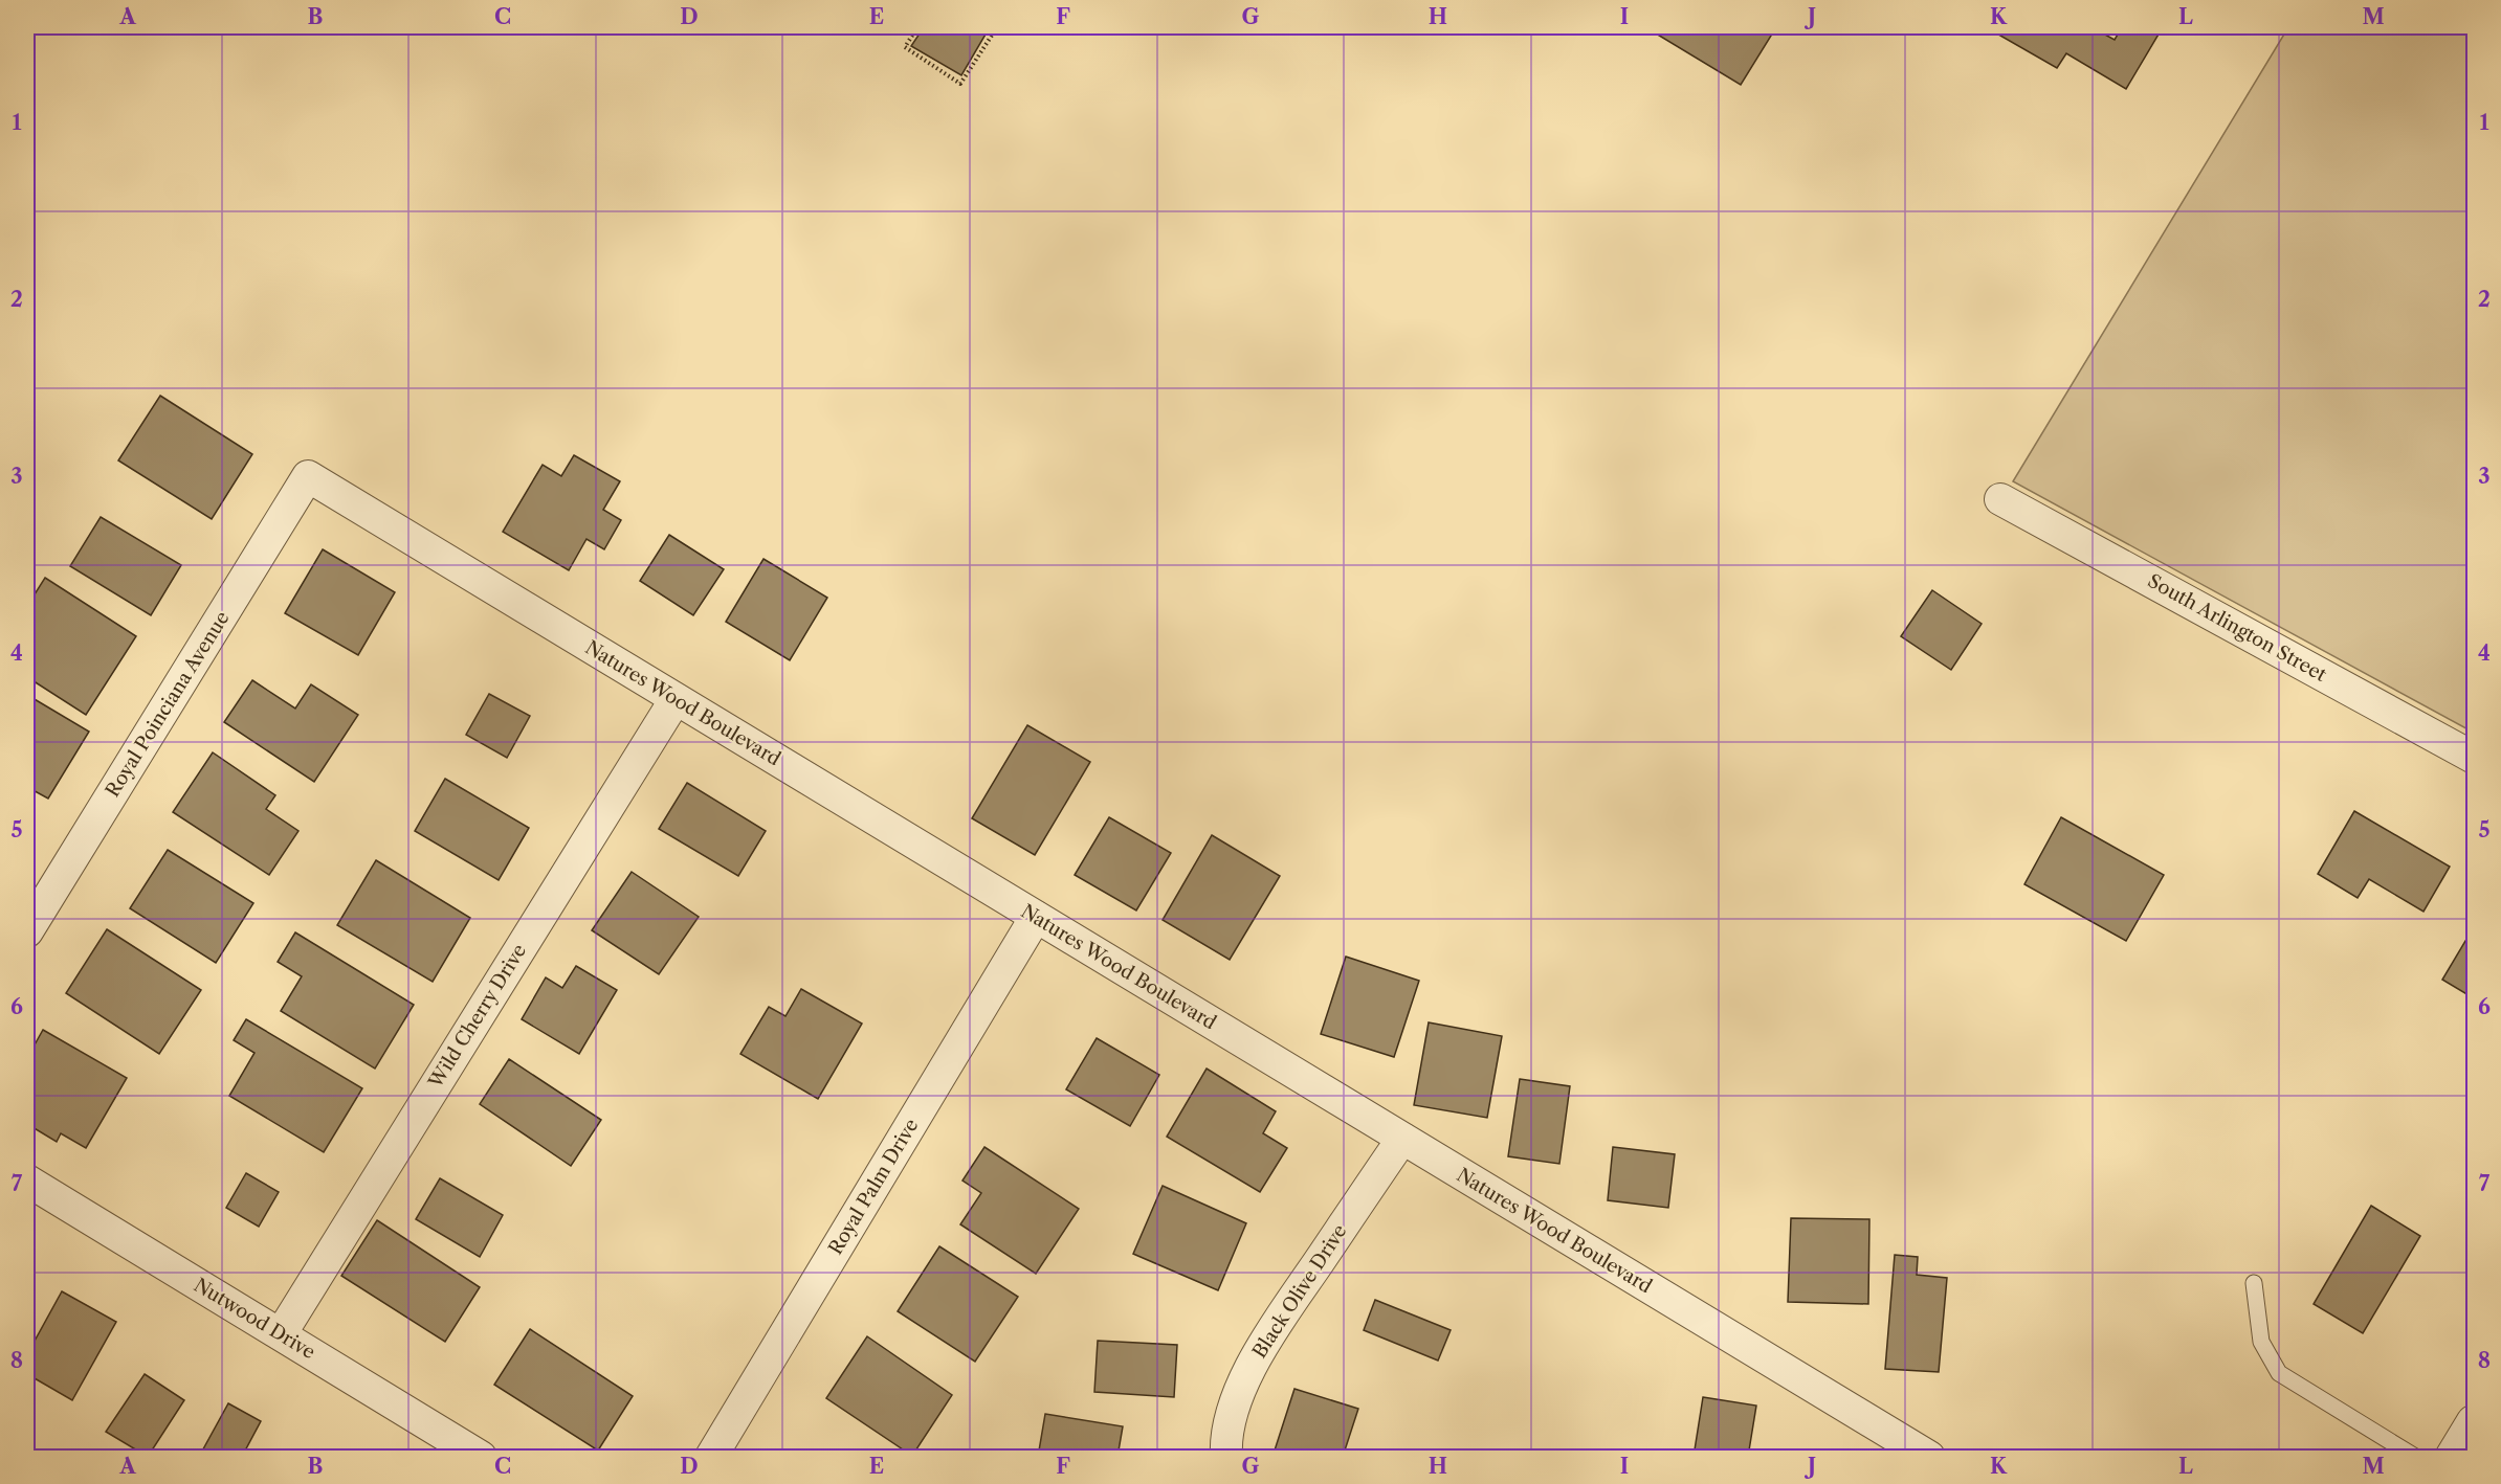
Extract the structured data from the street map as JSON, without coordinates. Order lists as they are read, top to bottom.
{
  "streets": {
    "street": [
      "South Arlington Street",
      "Natures Wood Boulevard",
      "Royal Poinciana Avenue",
      "Wild Cherry Drive",
      "Royal Palm Drive",
      "Black Olive Drive",
      "Nutwood Drive"
    ]
  },
  "crossings": [
    ["Natures Wood Boulevard", "Royal Poinciana Avenue"],
    ["Natures Wood Boulevard", "Wild Cherry Drive"],
    ["Natures Wood Boulevard", "Royal Palm Drive"],
    ["Natures Wood Boulevard", "Black Olive Drive"],
    ["Wild Cherry Drive", "Nutwood Drive"]
  ],
  "grid": {
    "columns": [
      "A",
      "B",
      "C",
      "D",
      "E",
      "F",
      "G",
      "H",
      "I",
      "J",
      "K",
      "L",
      "M"
    ],
    "rows": [
      "1",
      "2",
      "3",
      "4",
      "5",
      "6",
      "7",
      "8"
    ]
  }
}
